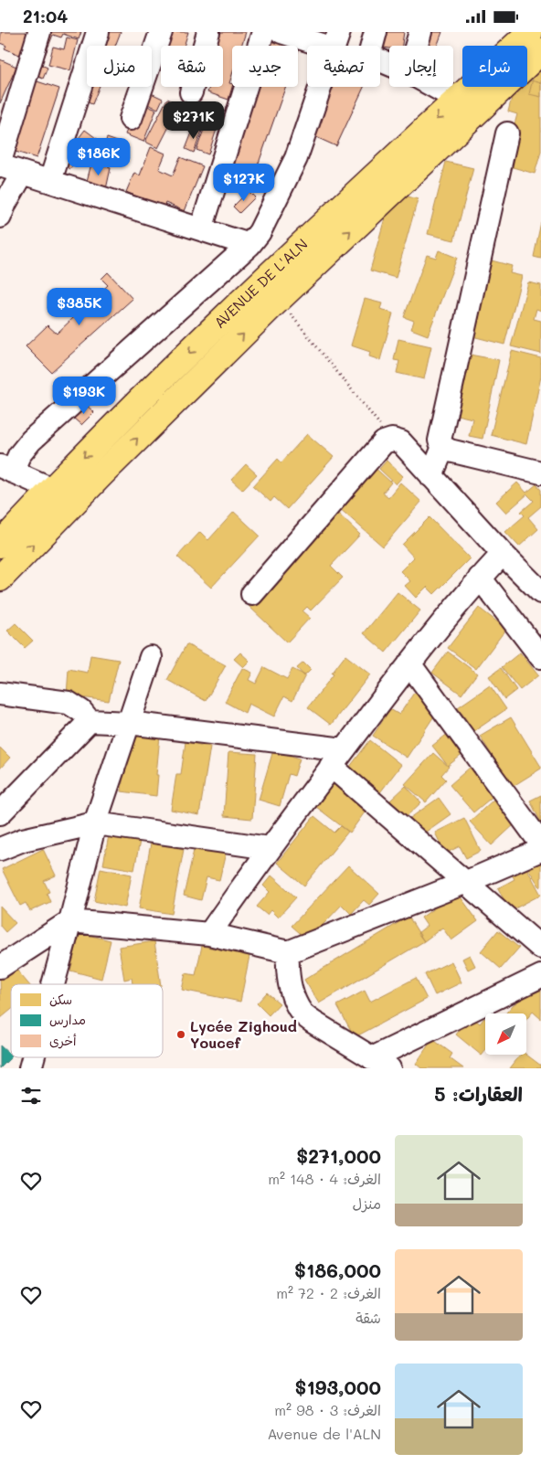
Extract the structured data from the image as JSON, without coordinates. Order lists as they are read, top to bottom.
{
  "streets": {
    "main road": ["AVENUE DE L'ALN"]
  },
  "places": ["Lycée Zighoud Youcef"],
  "legend": ["سكن", "مدارس", "أخرى"],
  "north": "bottom left",
  "page": {
    "status": "21:04",
    "chip": [
      "شراء",
      "إيجار",
      "تصفية",
      "جديد",
      "شقة",
      "منزل"
    ],
    "price": [
      "$271K",
      "$186K",
      "$127K",
      "$385K",
      "$193K"
    ],
    "heading": "العقارات: 5",
    "list": [
      {
        "name": "$271,000",
        "note": "الغرف: 4 · 148 m² · منزل"
      },
      {
        "name": "$186,000",
        "note": "الغرف: 2 · 72 m² · شقة"
      },
      {
        "name": "$193,000",
        "note": "الغرف: 3 · 98 m² · Avenue de l'ALN"
      }
    ]
  }
}
